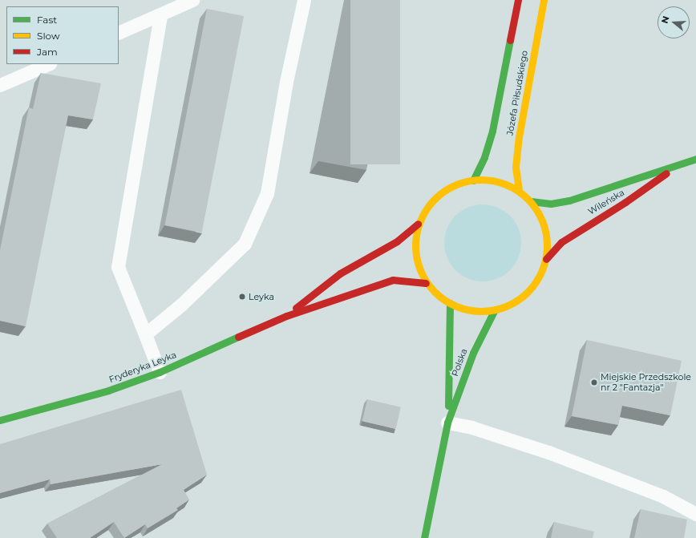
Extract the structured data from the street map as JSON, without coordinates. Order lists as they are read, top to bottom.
{
  "streets": {
    "main road": [
      "Józefa Piłsudskiego",
      "Wileńska",
      "Polska",
      "Fryderyka Leyka"
    ]
  },
  "places": ["Leyka", "Miejskie Przedszkole nr 2 \"Fantazja\""],
  "legend": ["Fast", "Slow", "Jam"],
  "north": "left"
}
